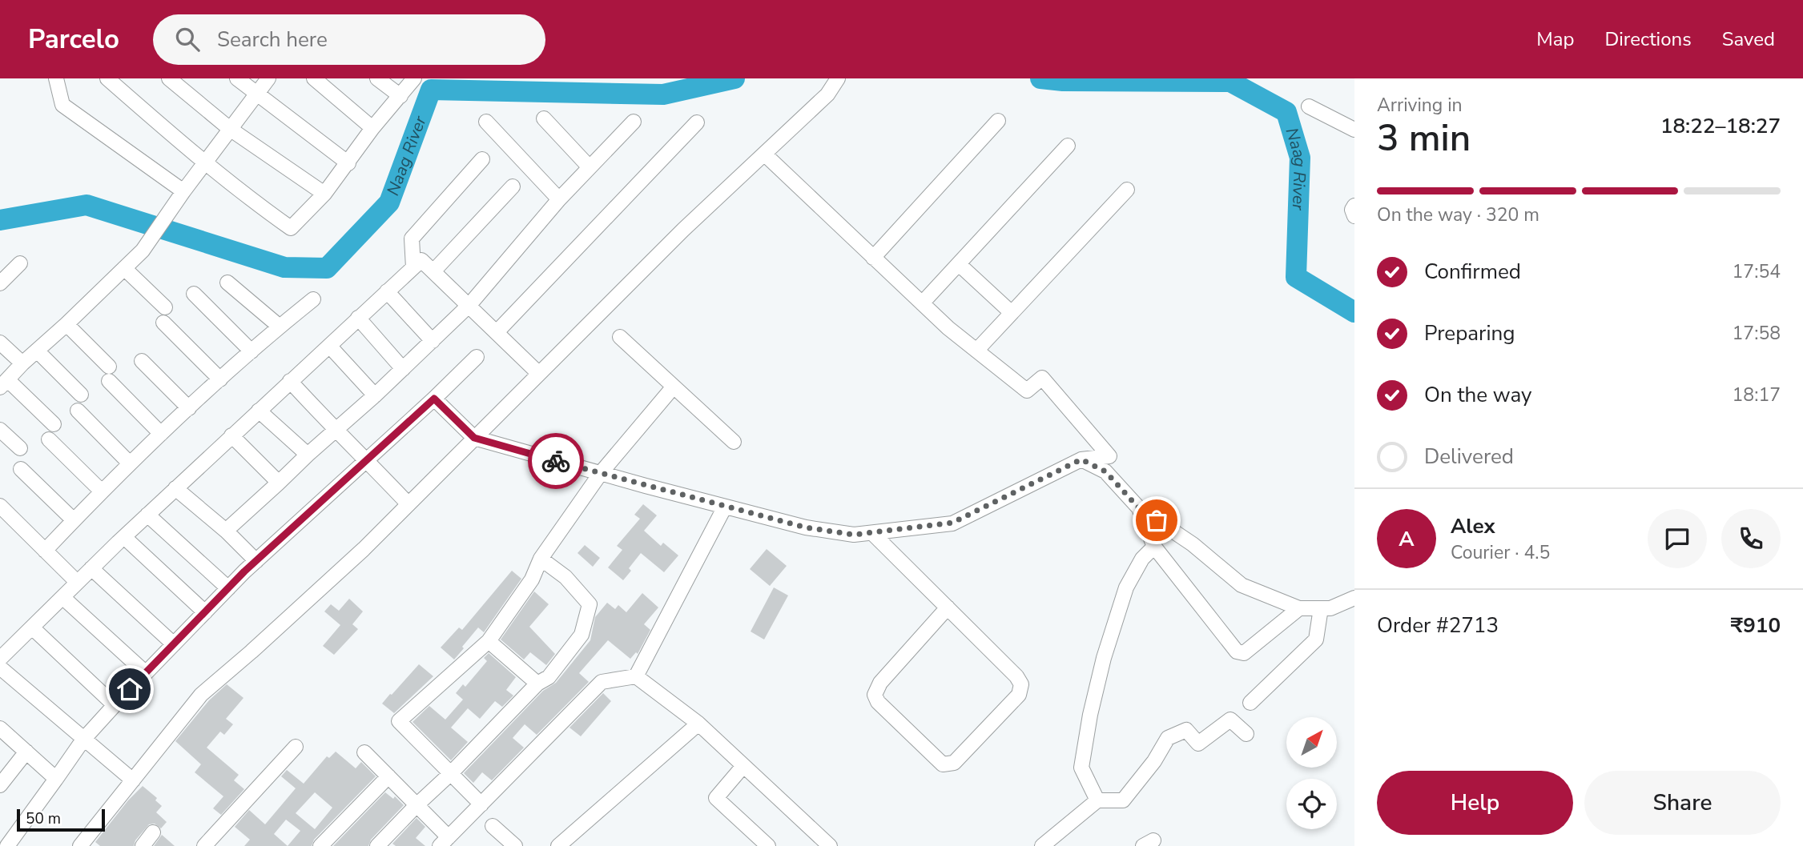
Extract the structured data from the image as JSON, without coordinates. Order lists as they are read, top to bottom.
{
  "water": ["Naag River"],
  "scale_bar": "50 m",
  "north": "top right",
  "page": {
    "header": "Parcelo",
    "search": "Search here",
    "nav": ["Map", "Directions", "Saved"],
    "heading": ["3 min", "Arriving in", "18:22–18:27"],
    "panel": [
      "Alex",
      "Courier · 4.5",
      "Order #2713",
      "₹910"
    ],
    "bar": "On the way · 320 m",
    "list": [
      ["Confirmed", "17:54"],
      ["Preparing", "17:58"],
      ["On the way", "18:17"],
      "Delivered"
    ],
    "round": "A",
    "buttons": ["Help", "Share"],
    "scale": "50 m"
  }
}
